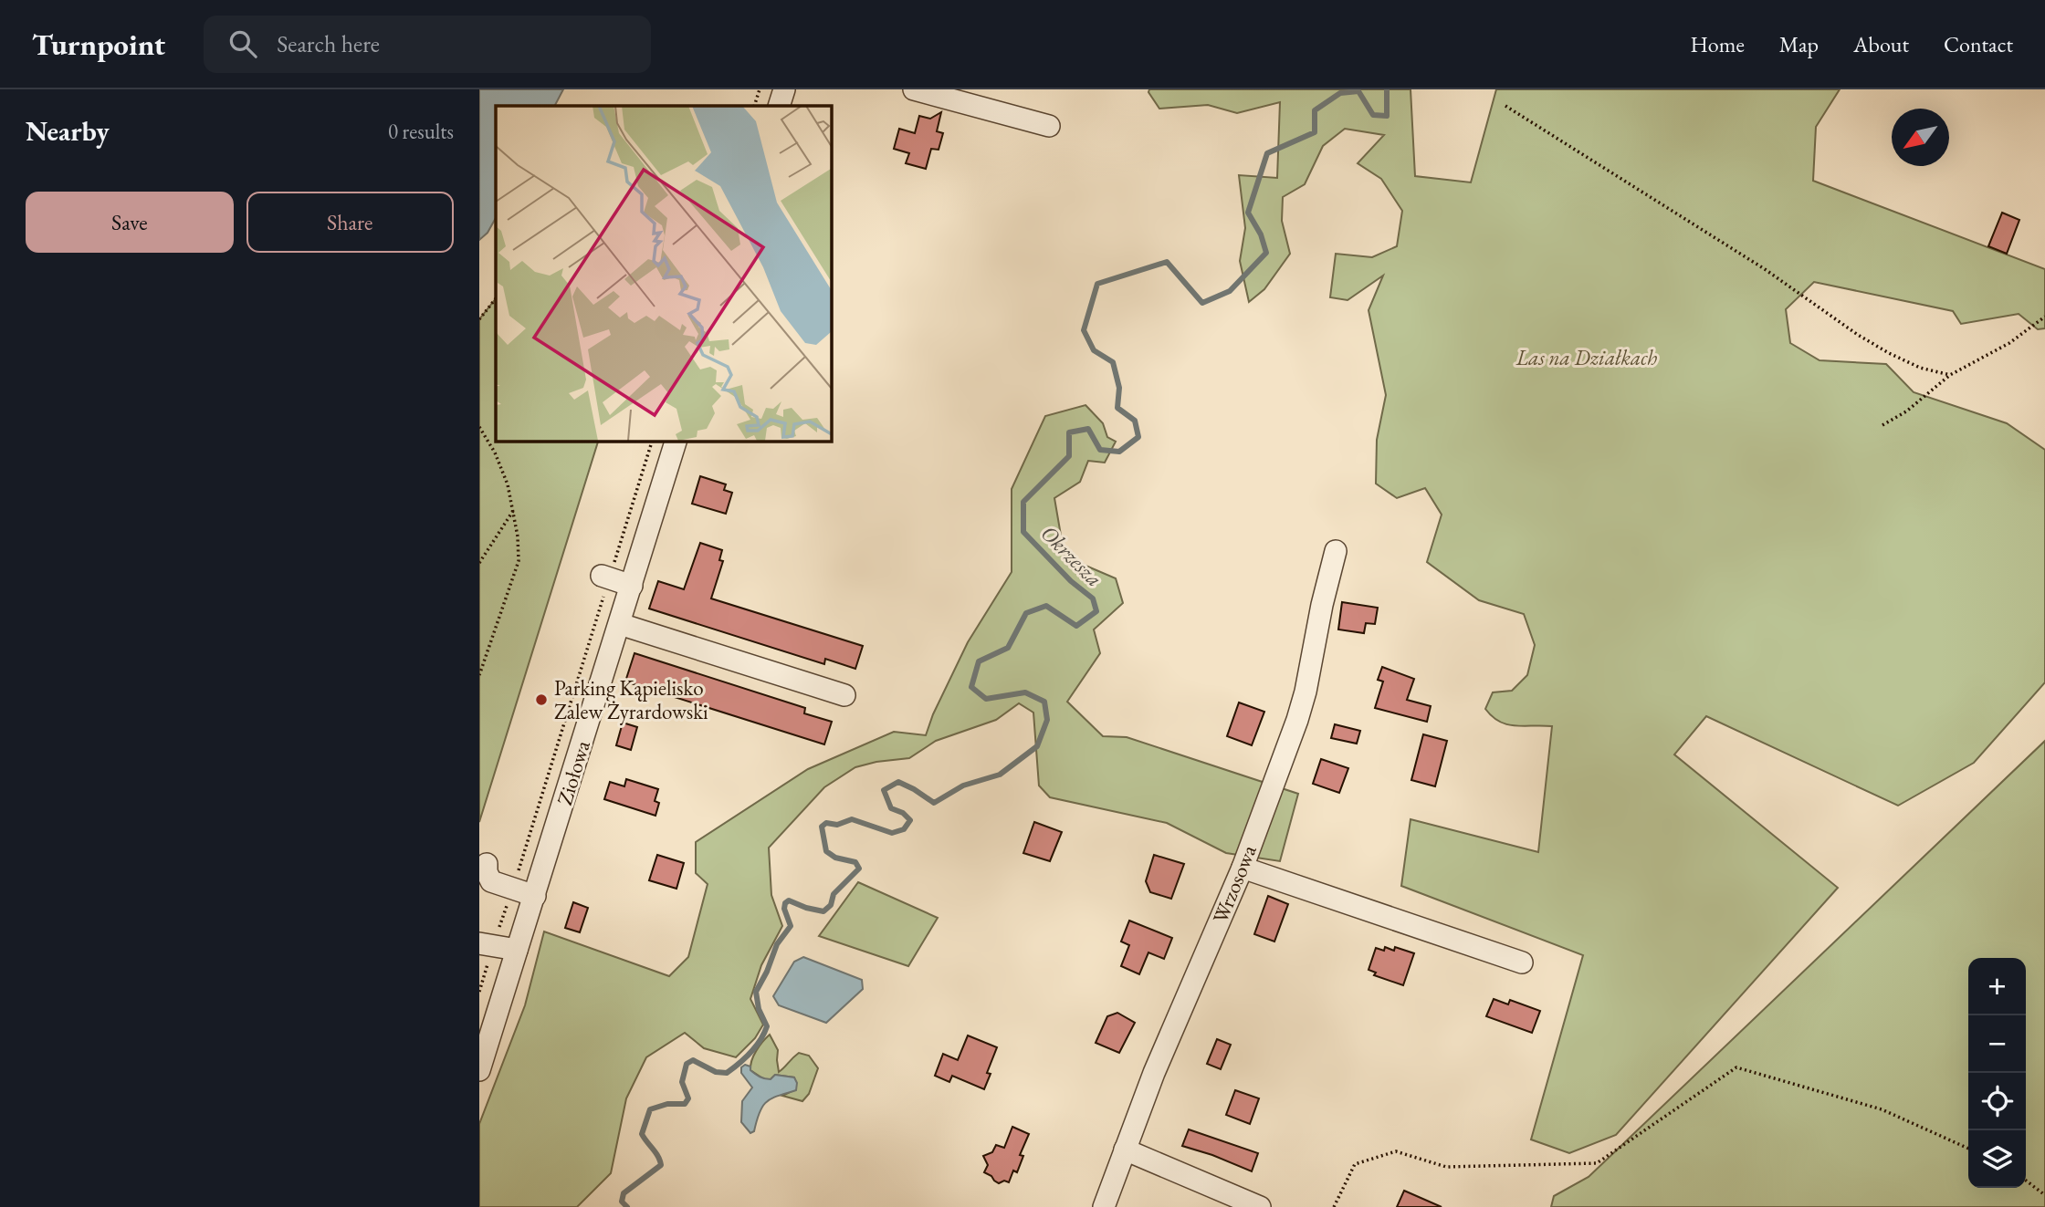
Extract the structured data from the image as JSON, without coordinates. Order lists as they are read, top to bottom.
{
  "streets": {
    "street": ["Ziołowa", "Wrzosowa"]
  },
  "water": ["Okrzesza"],
  "parks": ["Las na Działkach"],
  "places": ["Parking Kąpielisko Zalew Żyrardowski"],
  "north": "bottom left",
  "page": {
    "header": "Turnpoint",
    "search": "Search here",
    "nav": [
      "Home",
      "Map",
      "About",
      "Contact"
    ],
    "heading": ["Nearby", "0 results"],
    "buttons": ["Save", "Share"],
    "map_buttons": ["+", "−"]
  }
}
